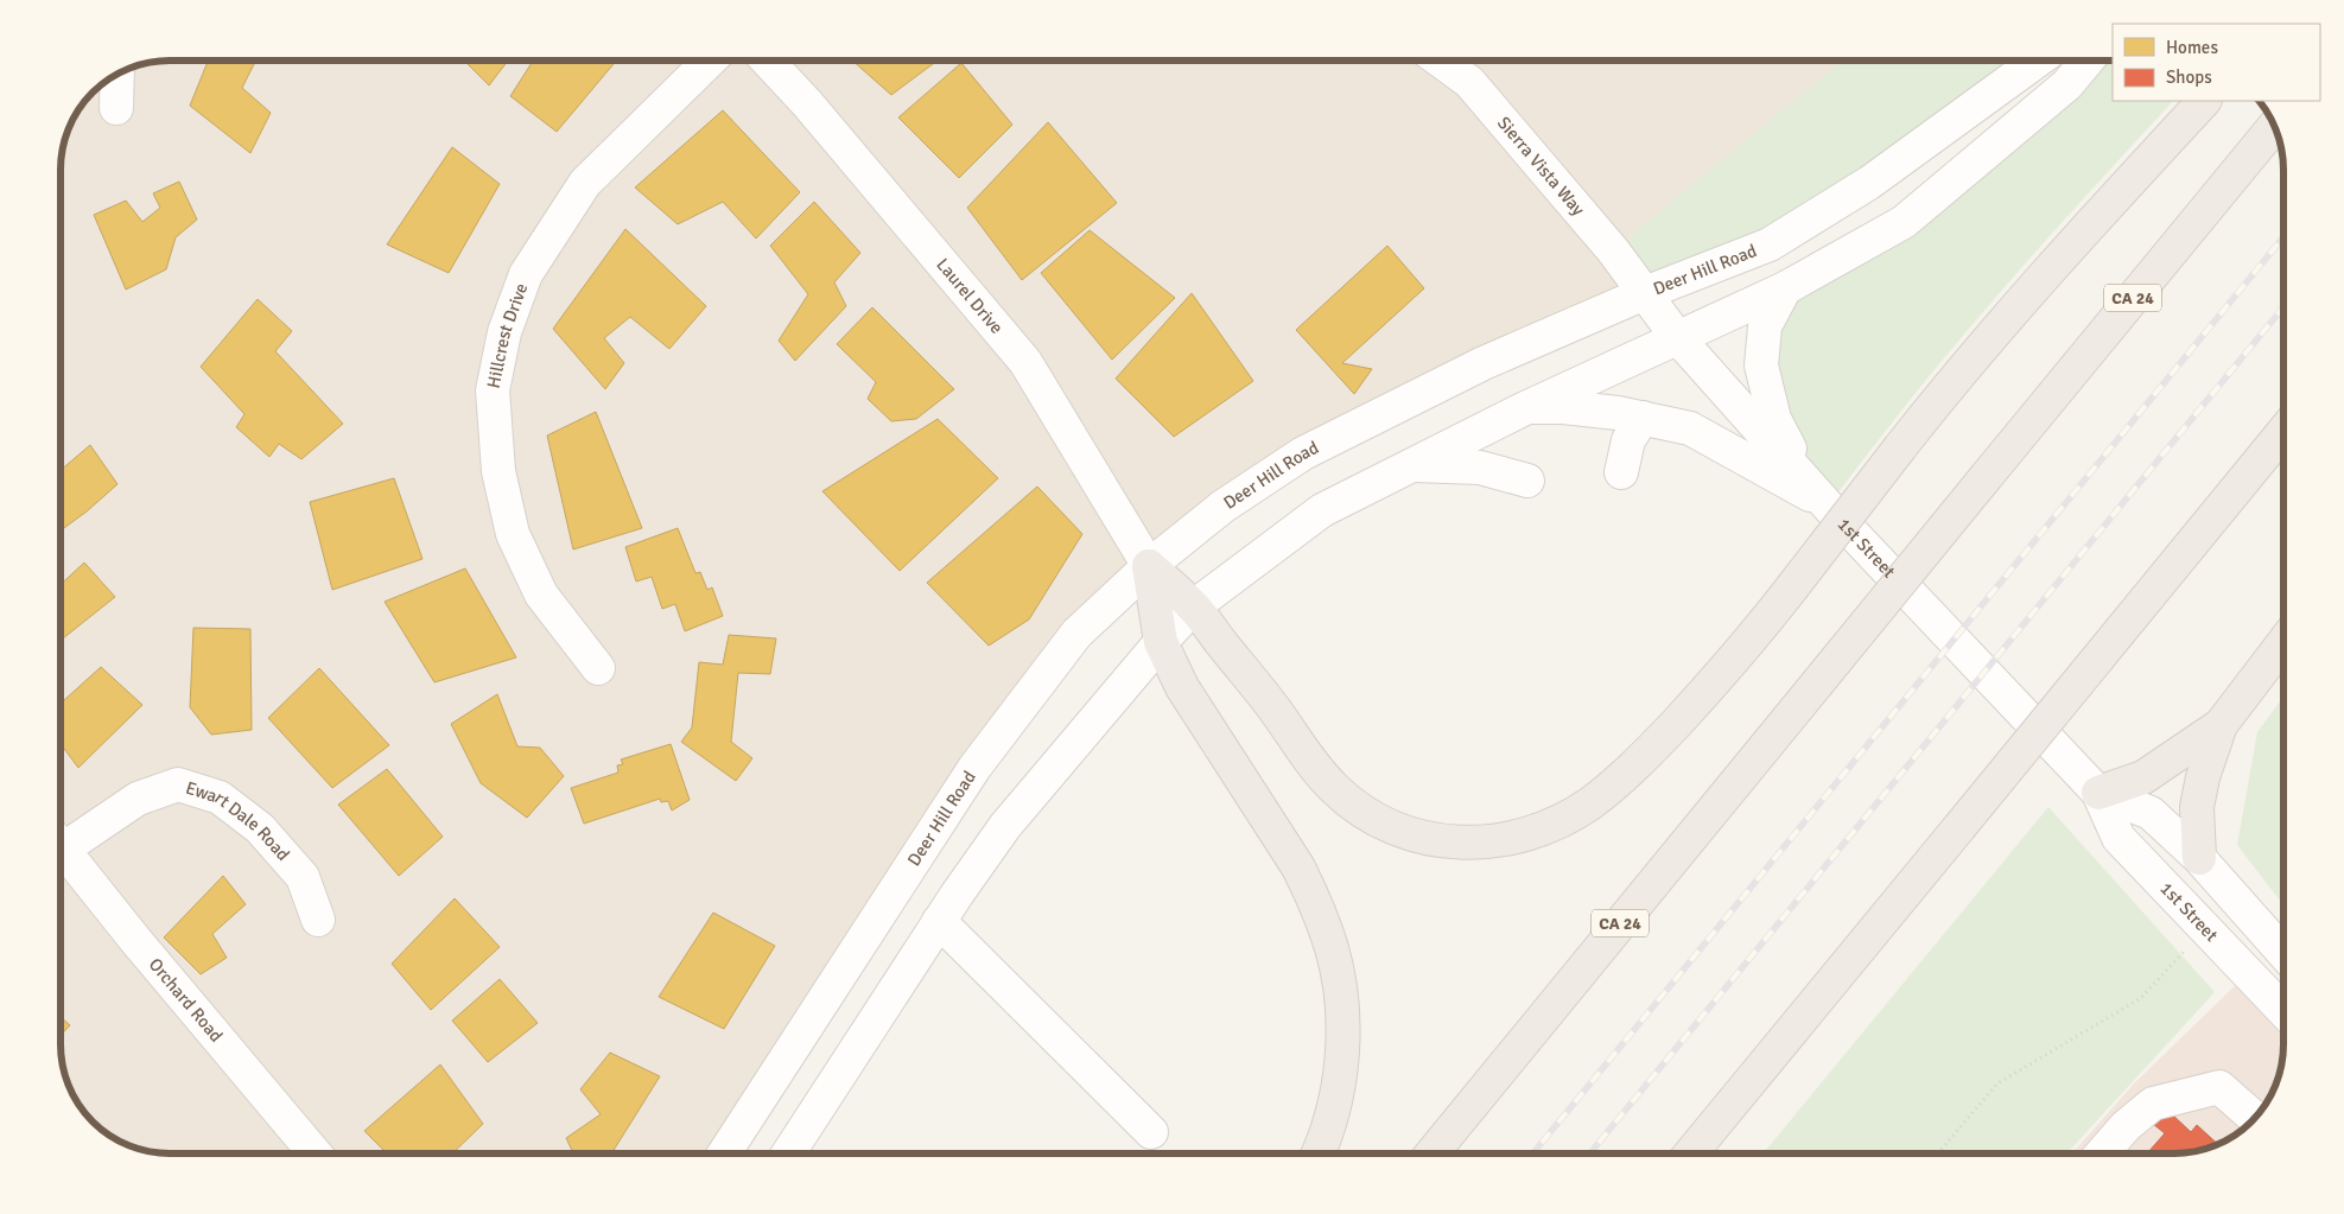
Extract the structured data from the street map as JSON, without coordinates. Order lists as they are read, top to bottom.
{
  "streets": {
    "highway": ["CA 24"],
    "street": [
      "Sierra Vista Way",
      "Deer Hill Road",
      "Laurel Drive",
      "Hillcrest Drive",
      "1st Street",
      "Ewart Dale Road",
      "Orchard Road"
    ]
  },
  "crossings": [
    ["Sierra Vista Way", "Deer Hill Road"],
    ["Sierra Vista Way", "1st Street"],
    ["Deer Hill Road", "Laurel Drive"],
    ["Deer Hill Road", "1st Street"]
  ],
  "legend": ["Homes", "Shops"]
}
